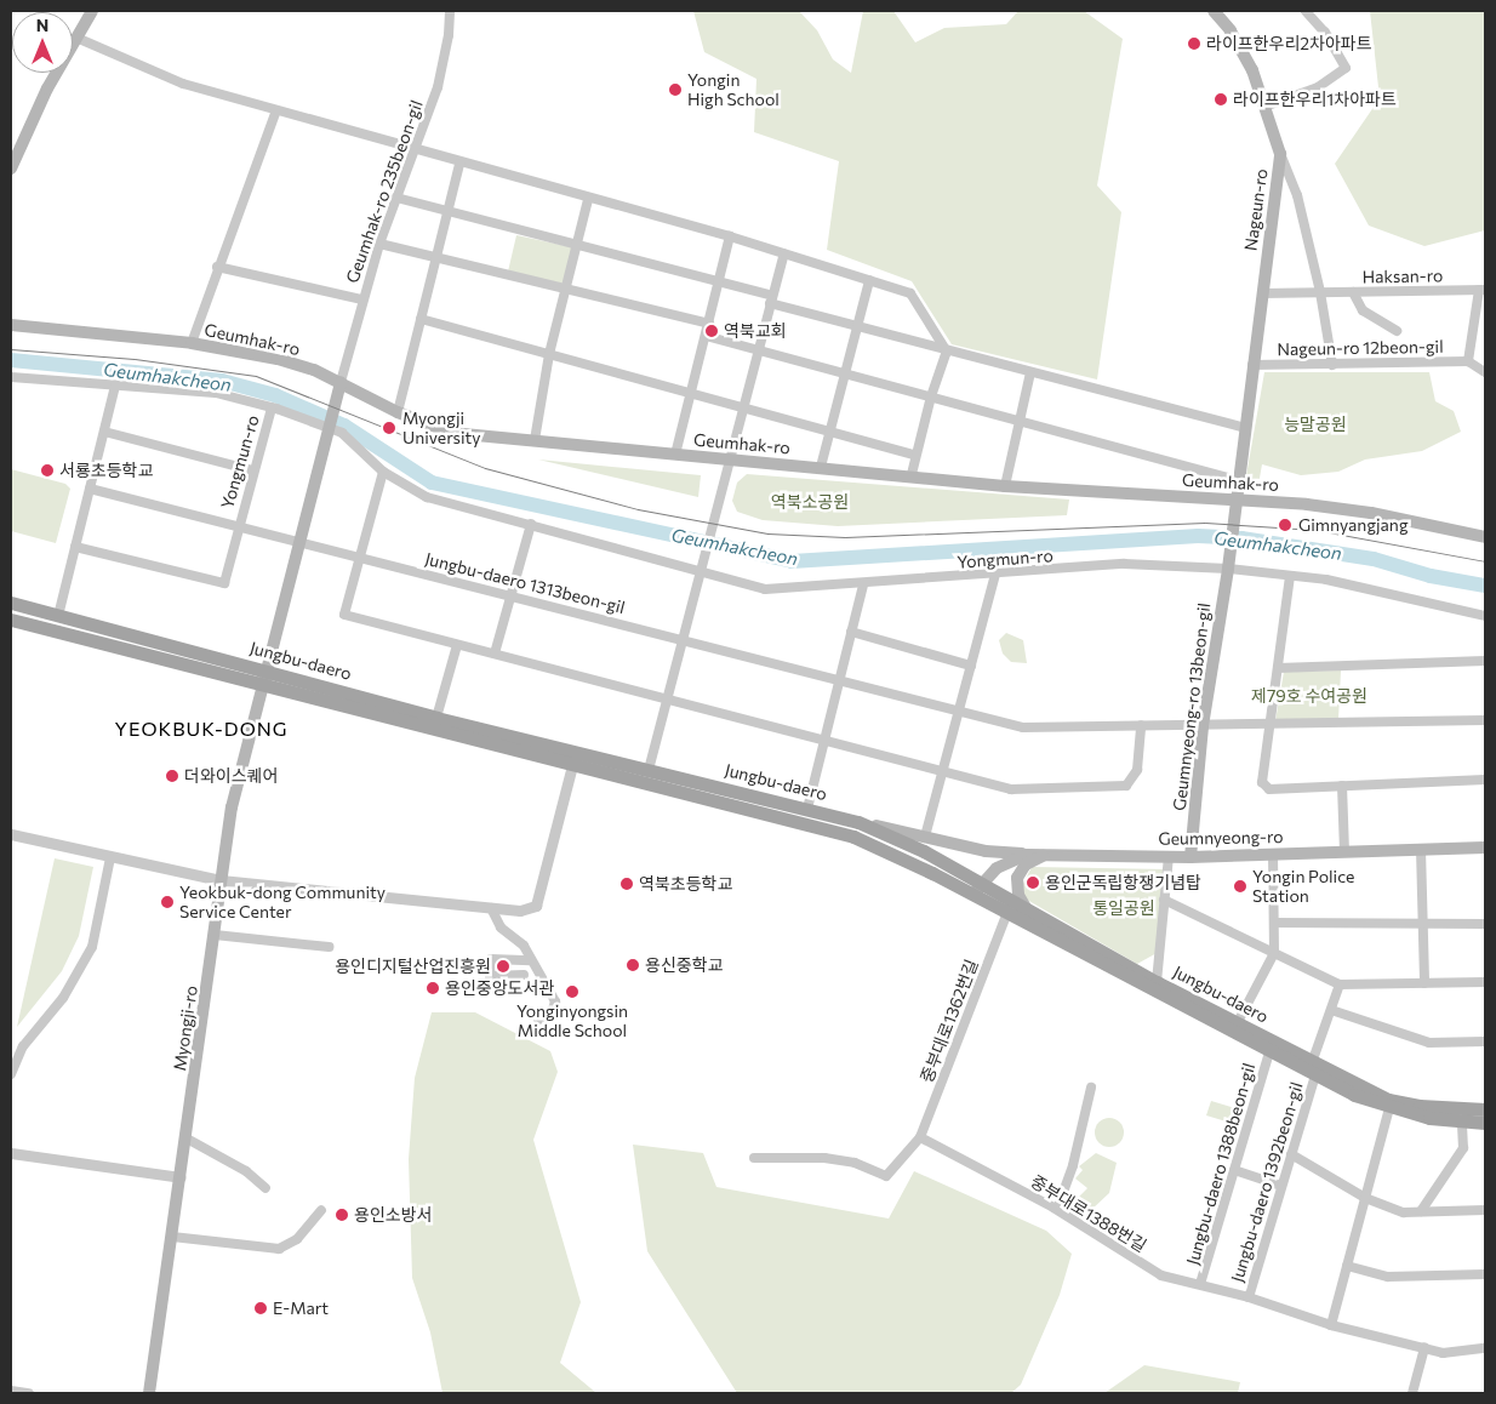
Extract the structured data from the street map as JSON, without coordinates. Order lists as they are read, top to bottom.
{
  "streets": {
    "main road": [
      "Nageun-ro",
      "Geumhak-ro",
      "Jungbu-daero",
      "Geumnyeong-ro 13beon-gil",
      "Geumnyeong-ro",
      "Myongji-ro"
    ],
    "street": [
      "Geumhak-ro 235beon-gil",
      "Haksan-ro",
      "Nageun-ro 12beon-gil",
      "Yongmun-ro",
      "Jungbu-daero 1313beon-gil",
      "중부대로1362번길",
      "Jungbu-daero 1388beon-gil",
      "Jungbu-daero 1392beon-gil",
      "중부대로1388번길"
    ]
  },
  "crossings": [
    ["Geumhak-ro 235beon-gil", "Geumhak-ro"],
    ["Geumhak-ro 235beon-gil", "Myongji-ro"],
    ["Nageun-ro", "Haksan-ro"],
    ["Nageun-ro", "Geumhak-ro"],
    ["Nageun-ro", "Nageun-ro 12beon-gil"],
    ["Nageun-ro", "Geumnyeong-ro 13beon-gil"],
    ["Geumhak-ro", "Geumnyeong-ro 13beon-gil"],
    ["Geumhak-ro", "Myongji-ro"],
    ["Yongmun-ro", "Jungbu-daero 1313beon-gil"],
    ["Yongmun-ro", "Geumnyeong-ro 13beon-gil"],
    ["Yongmun-ro", "Myongji-ro"],
    ["Jungbu-daero 1313beon-gil", "Geumnyeong-ro 13beon-gil"],
    ["Jungbu-daero 1313beon-gil", "Myongji-ro"],
    ["Jungbu-daero", "Geumnyeong-ro"],
    ["Jungbu-daero", "중부대로1362번길"],
    ["Jungbu-daero", "Myongji-ro"],
    ["Jungbu-daero", "Jungbu-daero 1388beon-gil"],
    ["Jungbu-daero", "Jungbu-daero 1392beon-gil"],
    ["Geumnyeong-ro 13beon-gil", "Geumnyeong-ro"],
    ["중부대로1362번길", "중부대로1388번길"],
    ["Jungbu-daero 1388beon-gil", "중부대로1388번길"],
    ["Jungbu-daero 1392beon-gil", "중부대로1388번길"]
  ],
  "districts": ["YEOKBUK-DONG"],
  "water": ["Geumhakcheon"],
  "parks": [
    "능말공원",
    "역북소공원",
    "제79호 수여공원",
    "통일공원"
  ],
  "places": [
    "라이프한우리2차아파트",
    "Yongin High School",
    "라이프한우리1차아파트",
    "역북교회",
    "Myongji University",
    "서룡초등학교",
    "Gimnyangjang",
    "더와이스퀘어",
    "용인군독립항쟁기념탑",
    "역북초등학교",
    "Yongin Police Station",
    "Yeokbuk-dong Community Service Center",
    "용신중학교",
    "용인디지털산업진흥원",
    "용인중앙도서관",
    "Yonginyongsin Middle School",
    "용인소방서",
    "E-Mart"
  ],
  "north": "top"
}
